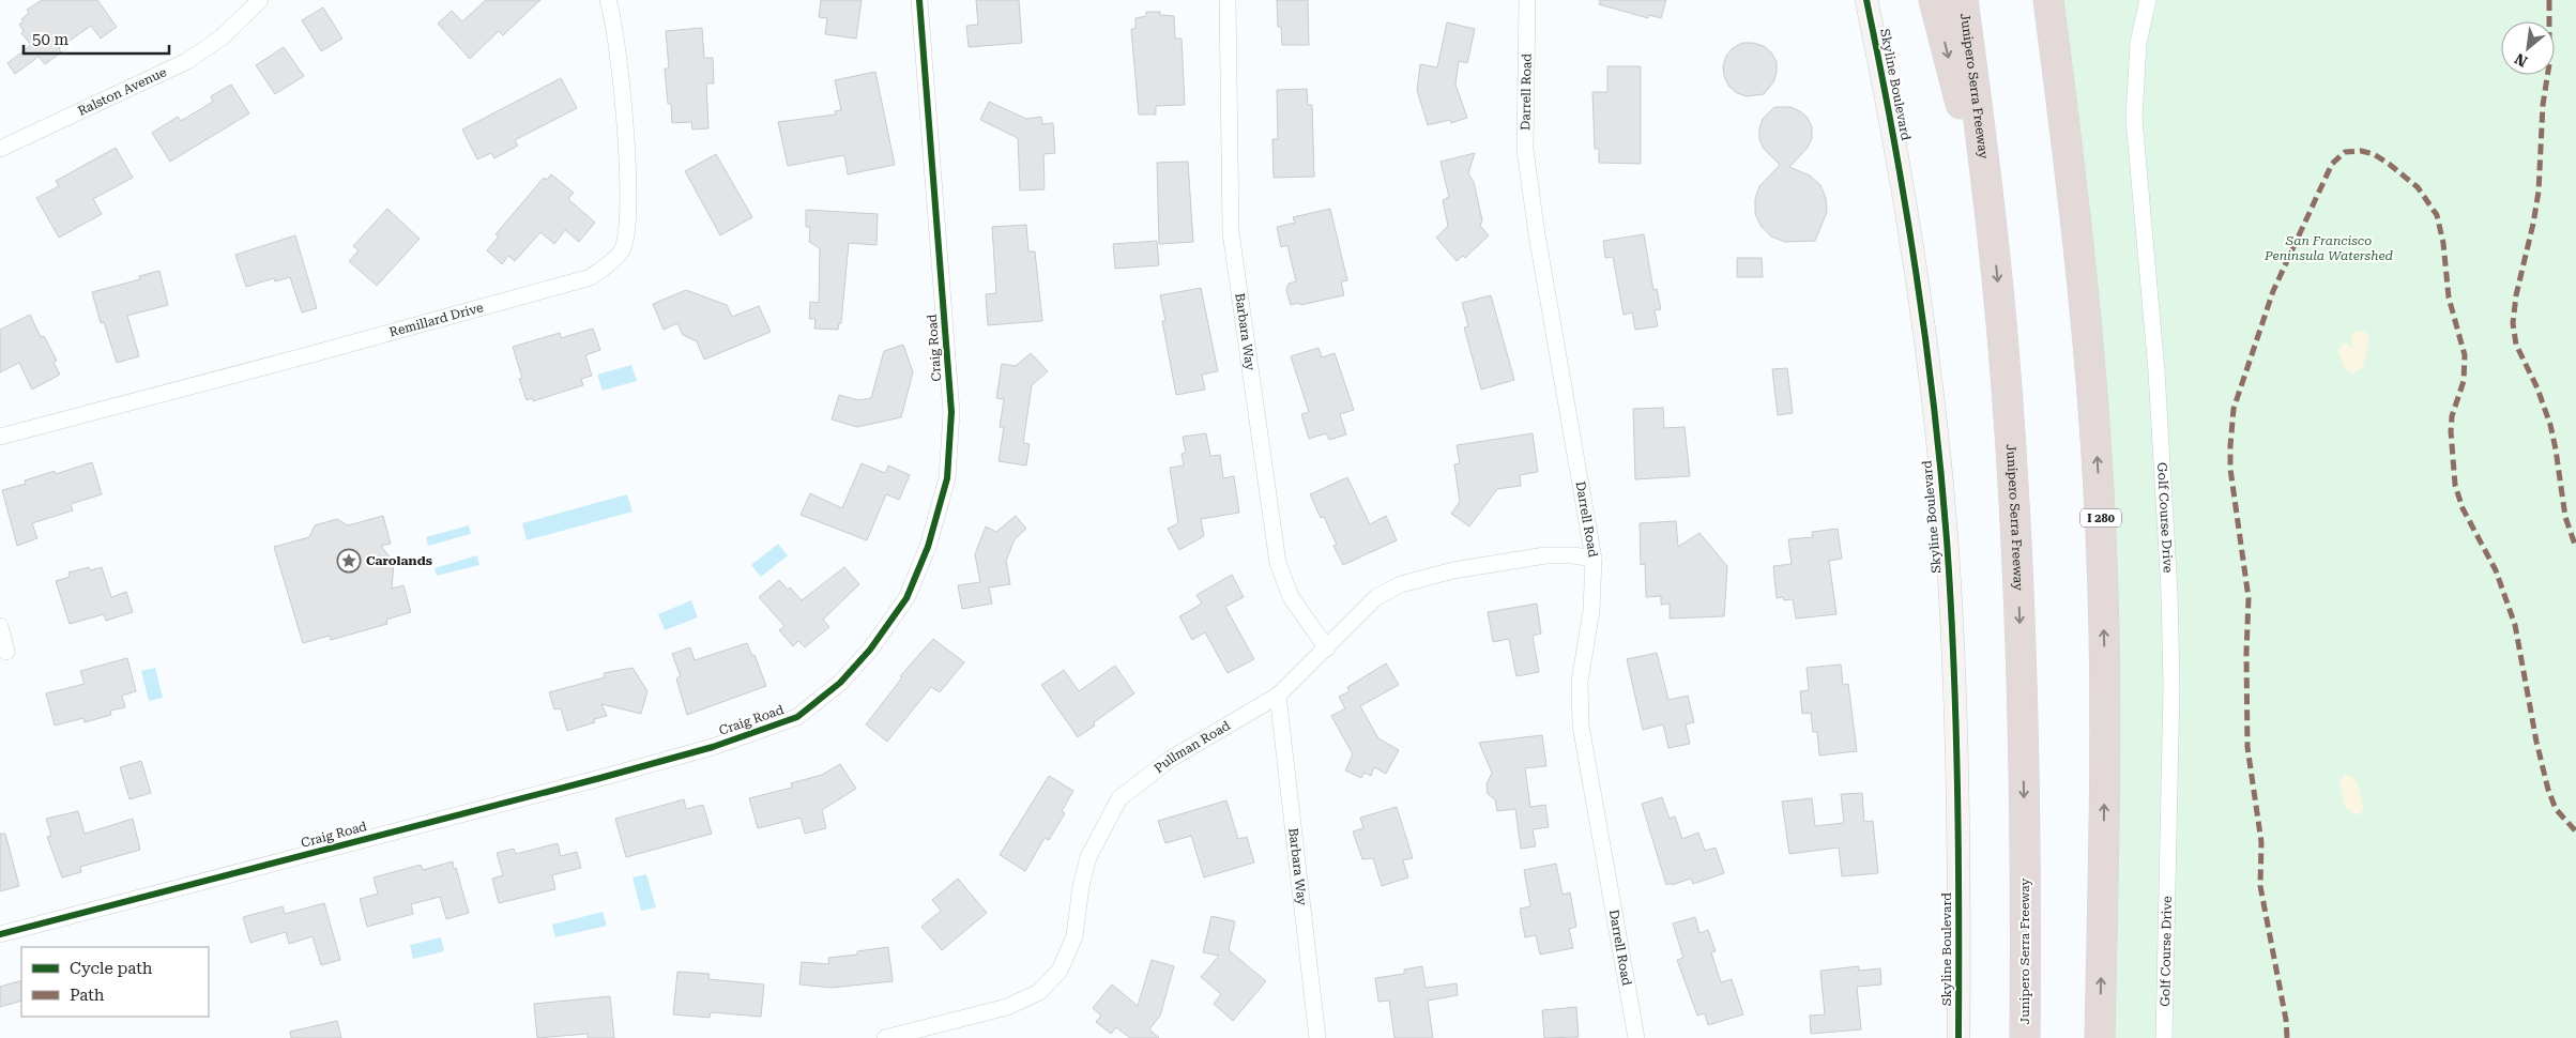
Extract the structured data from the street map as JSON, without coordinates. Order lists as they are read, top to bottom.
{
  "streets": {
    "highway": ["Junipero Serra Freeway", "I 280"],
    "main road": ["Skyline Boulevard"],
    "street": [
      "Ralston Avenue",
      "Darrell Road",
      "Remillard Drive",
      "Barbara Way",
      "Craig Road",
      "Golf Course Drive",
      "Pullman Road"
    ]
  },
  "crossings": [
    ["Darrell Road", "Pullman Road"],
    ["Barbara Way", "Pullman Road"]
  ],
  "parks": ["San Francisco Peninsula Watershed"],
  "places": {
    "place": ["Carolands"]
  },
  "legend": ["Cycle path", "Path"],
  "scale_bar": "50 m",
  "north": "bottom left"
}
